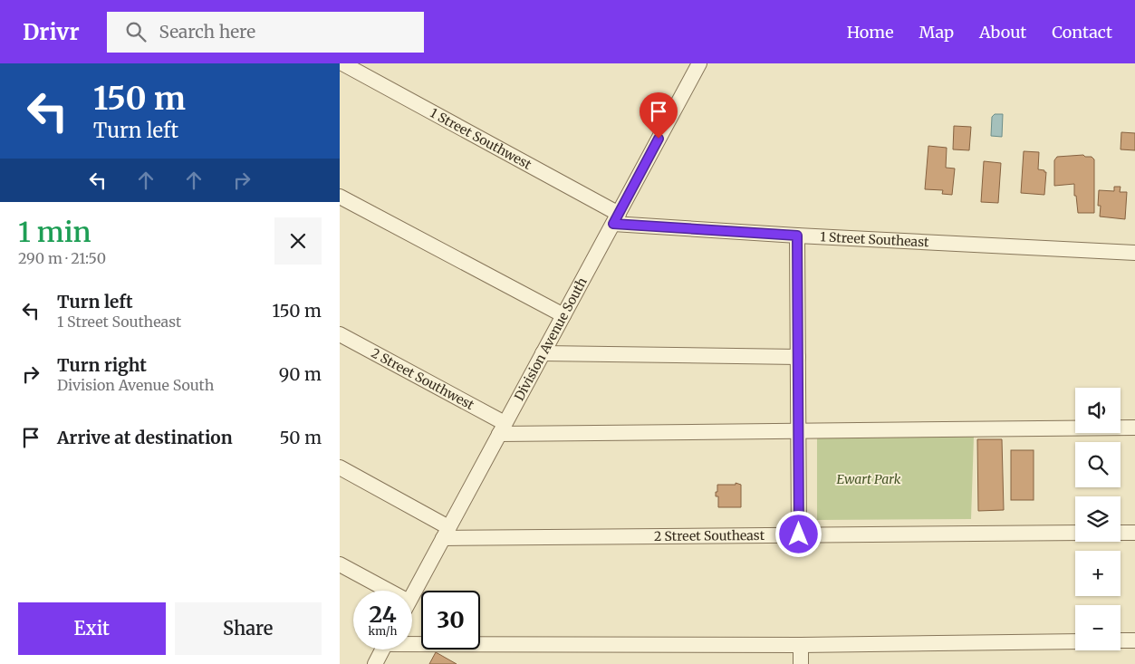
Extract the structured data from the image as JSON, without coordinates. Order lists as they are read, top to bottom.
{
  "streets": {
    "street": [
      "1 Street Southwest",
      "1 Street Southeast",
      "Division Avenue South",
      "2 Street Southwest",
      "2 Street Southeast"
    ]
  },
  "crossings": [
    ["1 Street Southwest", "1 Street Southeast"],
    ["1 Street Southwest", "Division Avenue South"],
    ["1 Street Southeast", "Division Avenue South"],
    ["Division Avenue South", "2 Street Southwest"],
    ["Division Avenue South", "2 Street Southeast"]
  ],
  "parks": ["Ewart Park"],
  "page": {
    "header": "Drivr",
    "search": "Search here",
    "nav": [
      "Home",
      "Map",
      "About",
      "Contact"
    ],
    "turn": ["150 m", "Turn left"],
    "heading": ["1 min", "290 m · 21:50"],
    "list": [
      {
        "name": "Turn left",
        "note": "1 Street Southeast",
        "value": "150 m"
      },
      {
        "name": "Turn right",
        "note": "Division Avenue South",
        "value": "90 m"
      },
      {
        "name": "Arrive at destination",
        "value": "50 m"
      }
    ],
    "map_buttons": ["+", "−"],
    "speed": "24 km/h",
    "limit": "30",
    "buttons": ["Exit", "Share"]
  }
}
